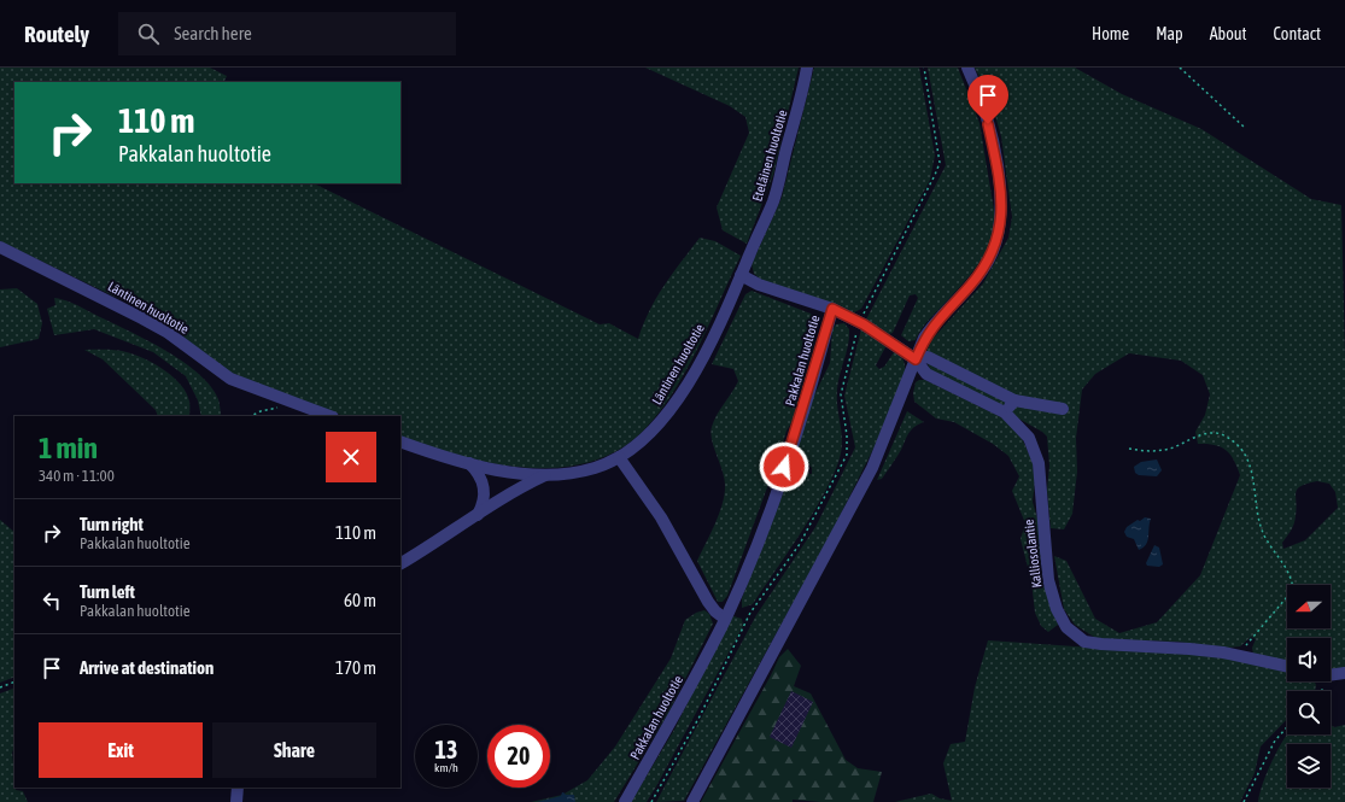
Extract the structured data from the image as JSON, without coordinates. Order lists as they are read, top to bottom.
{
  "streets": {
    "lane": [
      "Eteläinen huoltotie",
      "Läntinen huoltotie",
      "Pakkalan huoltotie",
      "Kalliosolantie"
    ]
  },
  "crossings": [
    ["Eteläinen huoltotie", "Läntinen huoltotie"],
    ["Pakkalan huoltotie", "Kalliosolantie"]
  ],
  "north": "left",
  "page": {
    "header": "Routely",
    "search": "Search here",
    "nav": [
      "Home",
      "Map",
      "About",
      "Contact"
    ],
    "turn": ["110 m", "Pakkalan huoltotie"],
    "heading": ["1 min", "340 m · 11:00"],
    "list": [
      {
        "name": "Turn right",
        "note": "Pakkalan huoltotie",
        "value": "110 m"
      },
      {
        "name": "Turn left",
        "note": "Pakkalan huoltotie",
        "value": "60 m"
      },
      {
        "name": "Arrive at destination",
        "value": "170 m"
      }
    ],
    "buttons": ["Exit", "Share"],
    "speed": "13 km/h",
    "limit": "20"
  }
}
